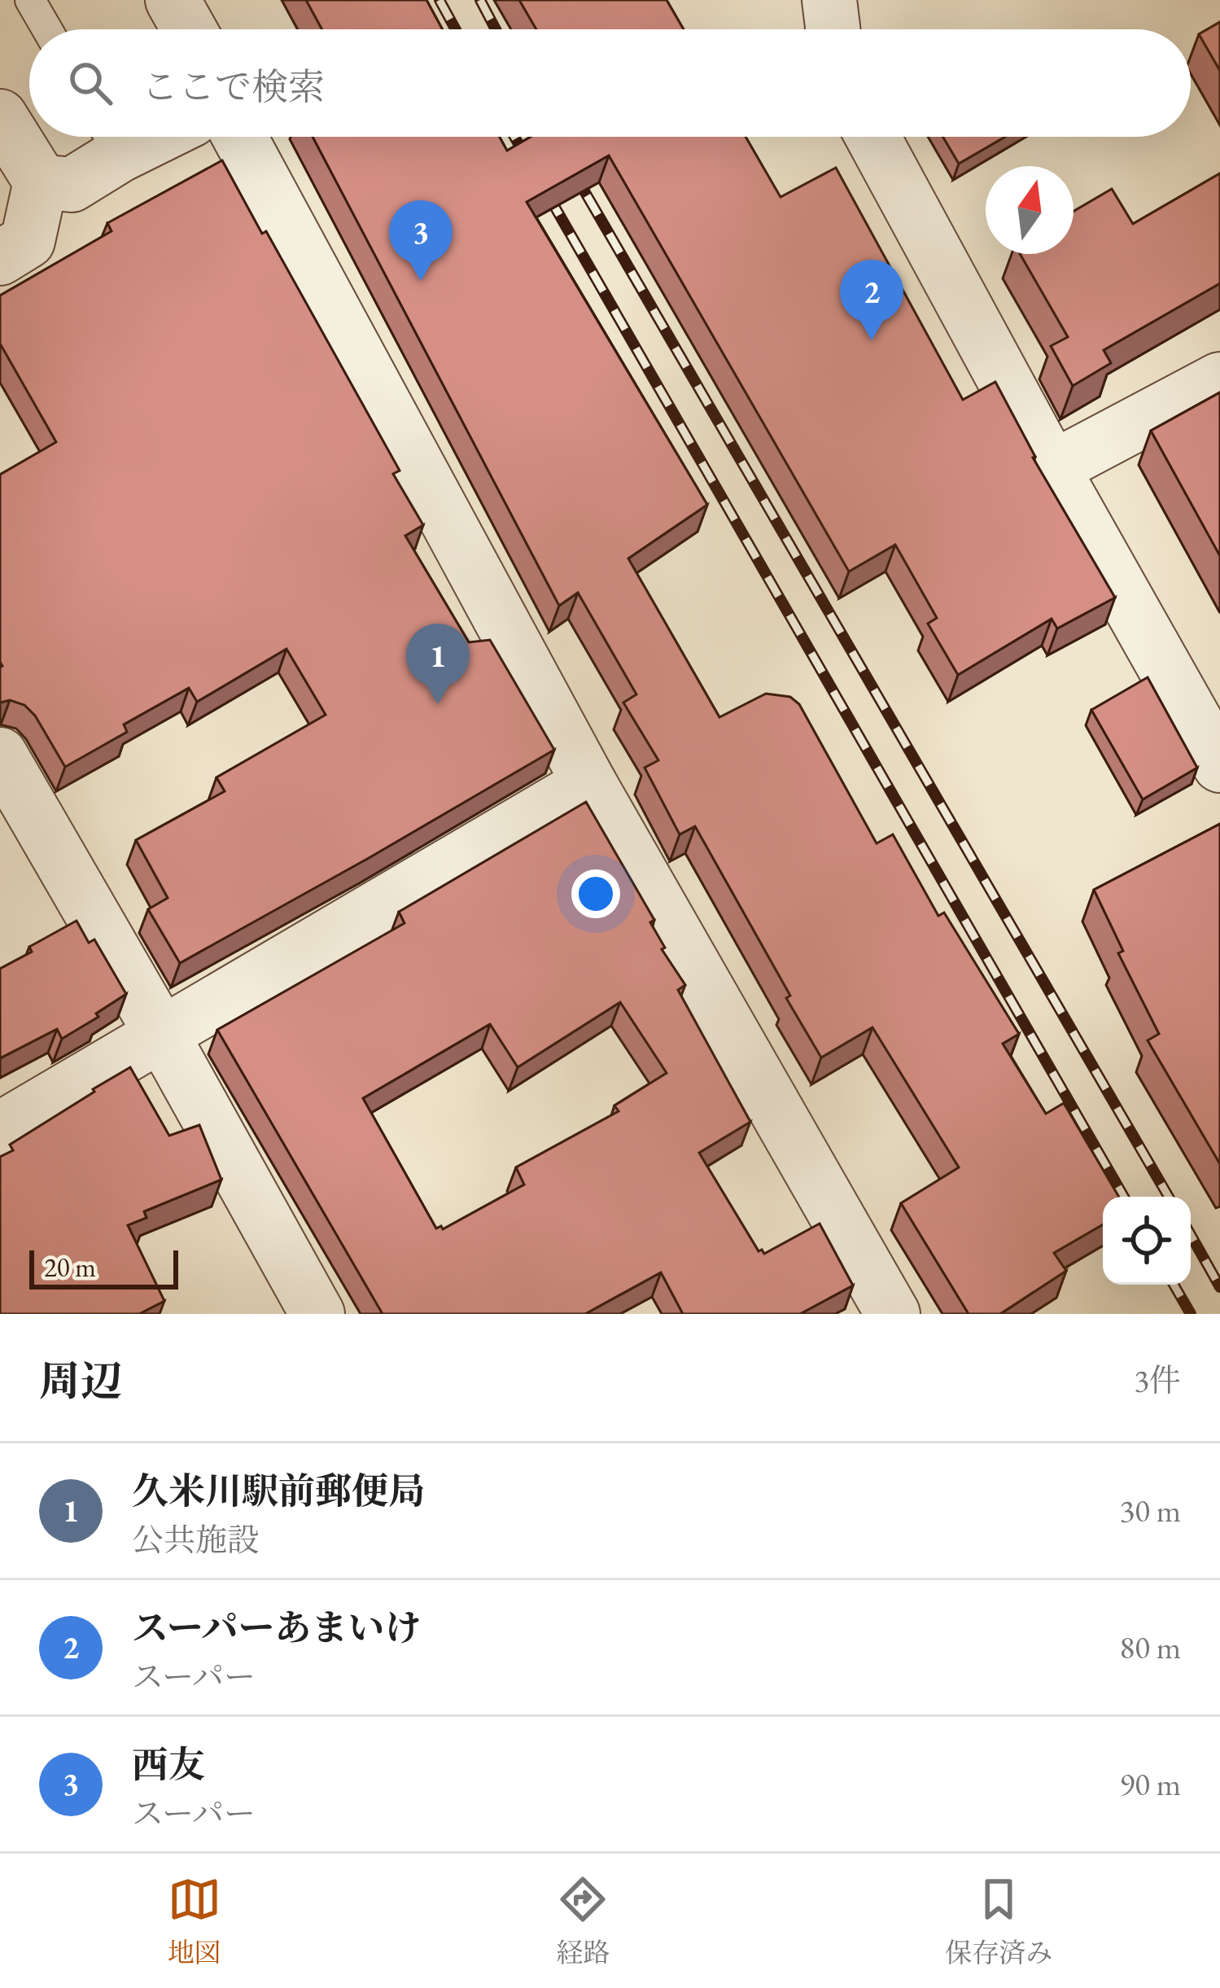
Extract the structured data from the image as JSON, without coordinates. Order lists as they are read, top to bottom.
{
  "scale_bar": "20 m",
  "north": "top",
  "page": {
    "search": "ここで検索",
    "pins": ["3", "2", "1"],
    "scale": "20 m",
    "heading": ["周辺", "3件"],
    "list": [
      {
        "mark": "1",
        "name": "久米川駅前郵便局",
        "note": "公共施設",
        "value": "30 m"
      },
      {
        "mark": "2",
        "name": "スーパーあまいけ",
        "note": "スーパー",
        "value": "80 m"
      },
      {
        "mark": "3",
        "name": "西友",
        "note": "スーパー",
        "value": "90 m"
      }
    ],
    "nav": ["地図", "経路", "保存済み"]
  }
}
